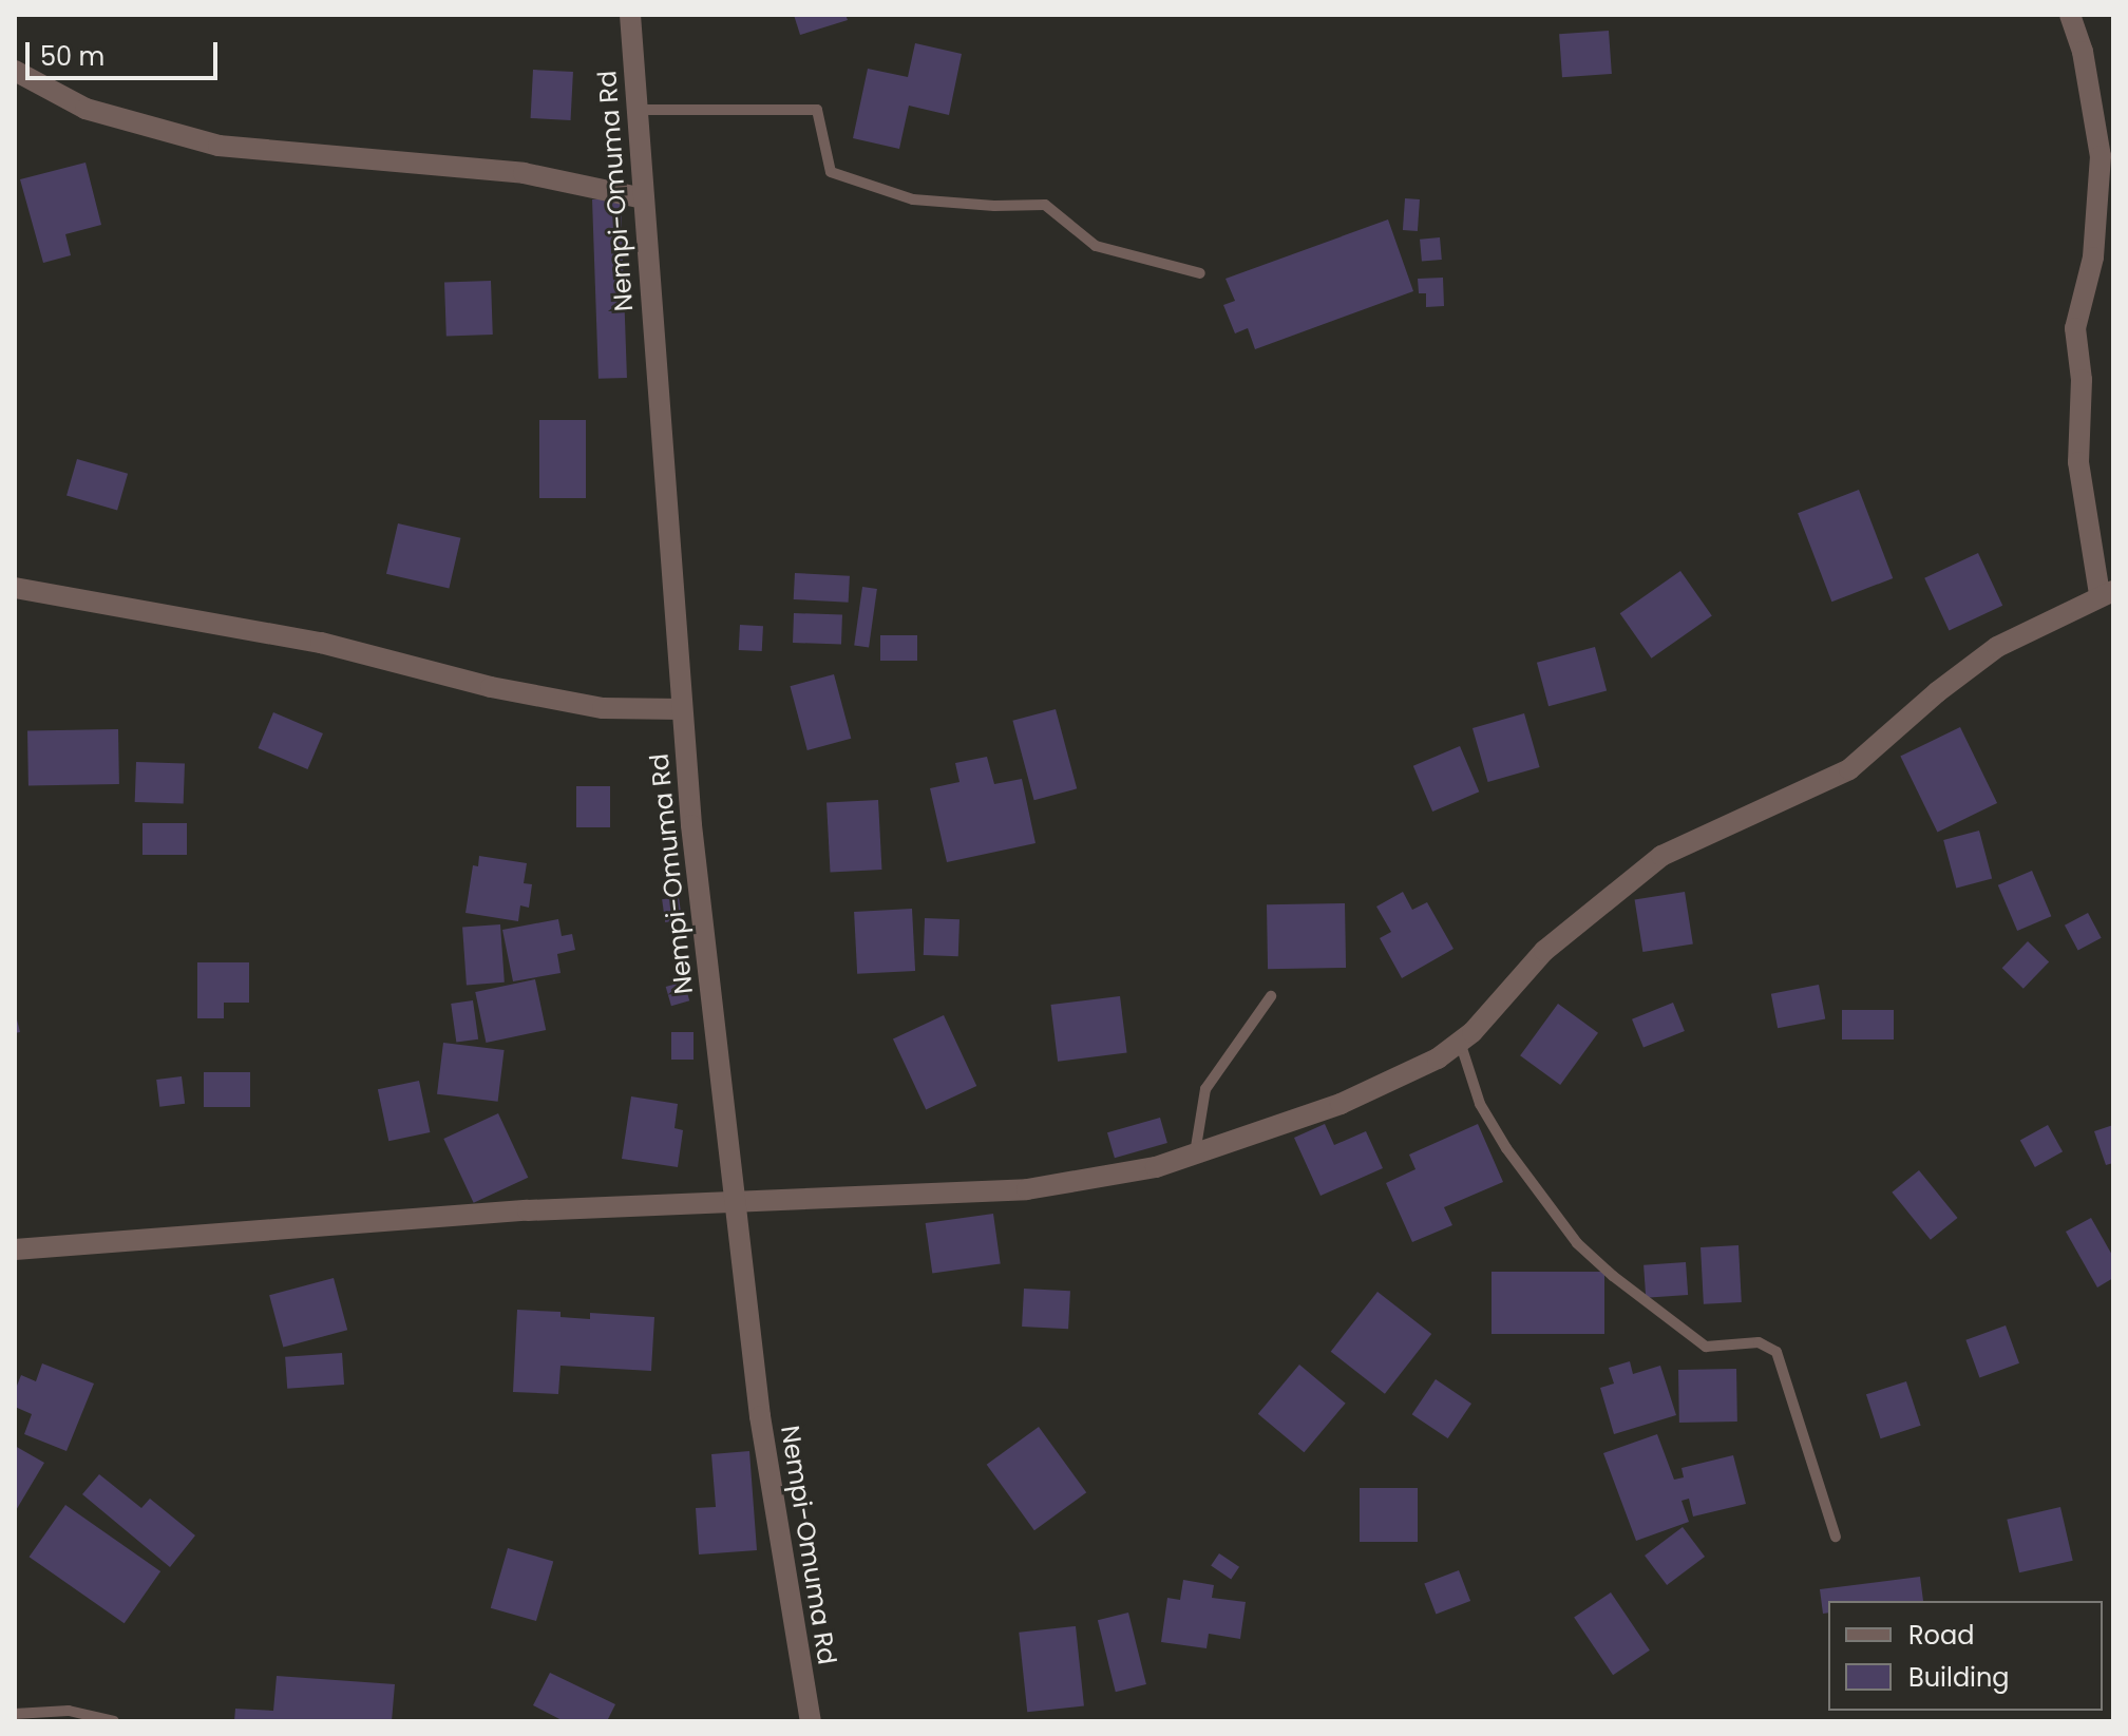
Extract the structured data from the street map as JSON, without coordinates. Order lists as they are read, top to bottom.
{
  "streets": {
    "street": ["Nempi-Omuma Rd"]
  },
  "legend": ["Road", "Building"],
  "scale_bar": "50 m"
}
